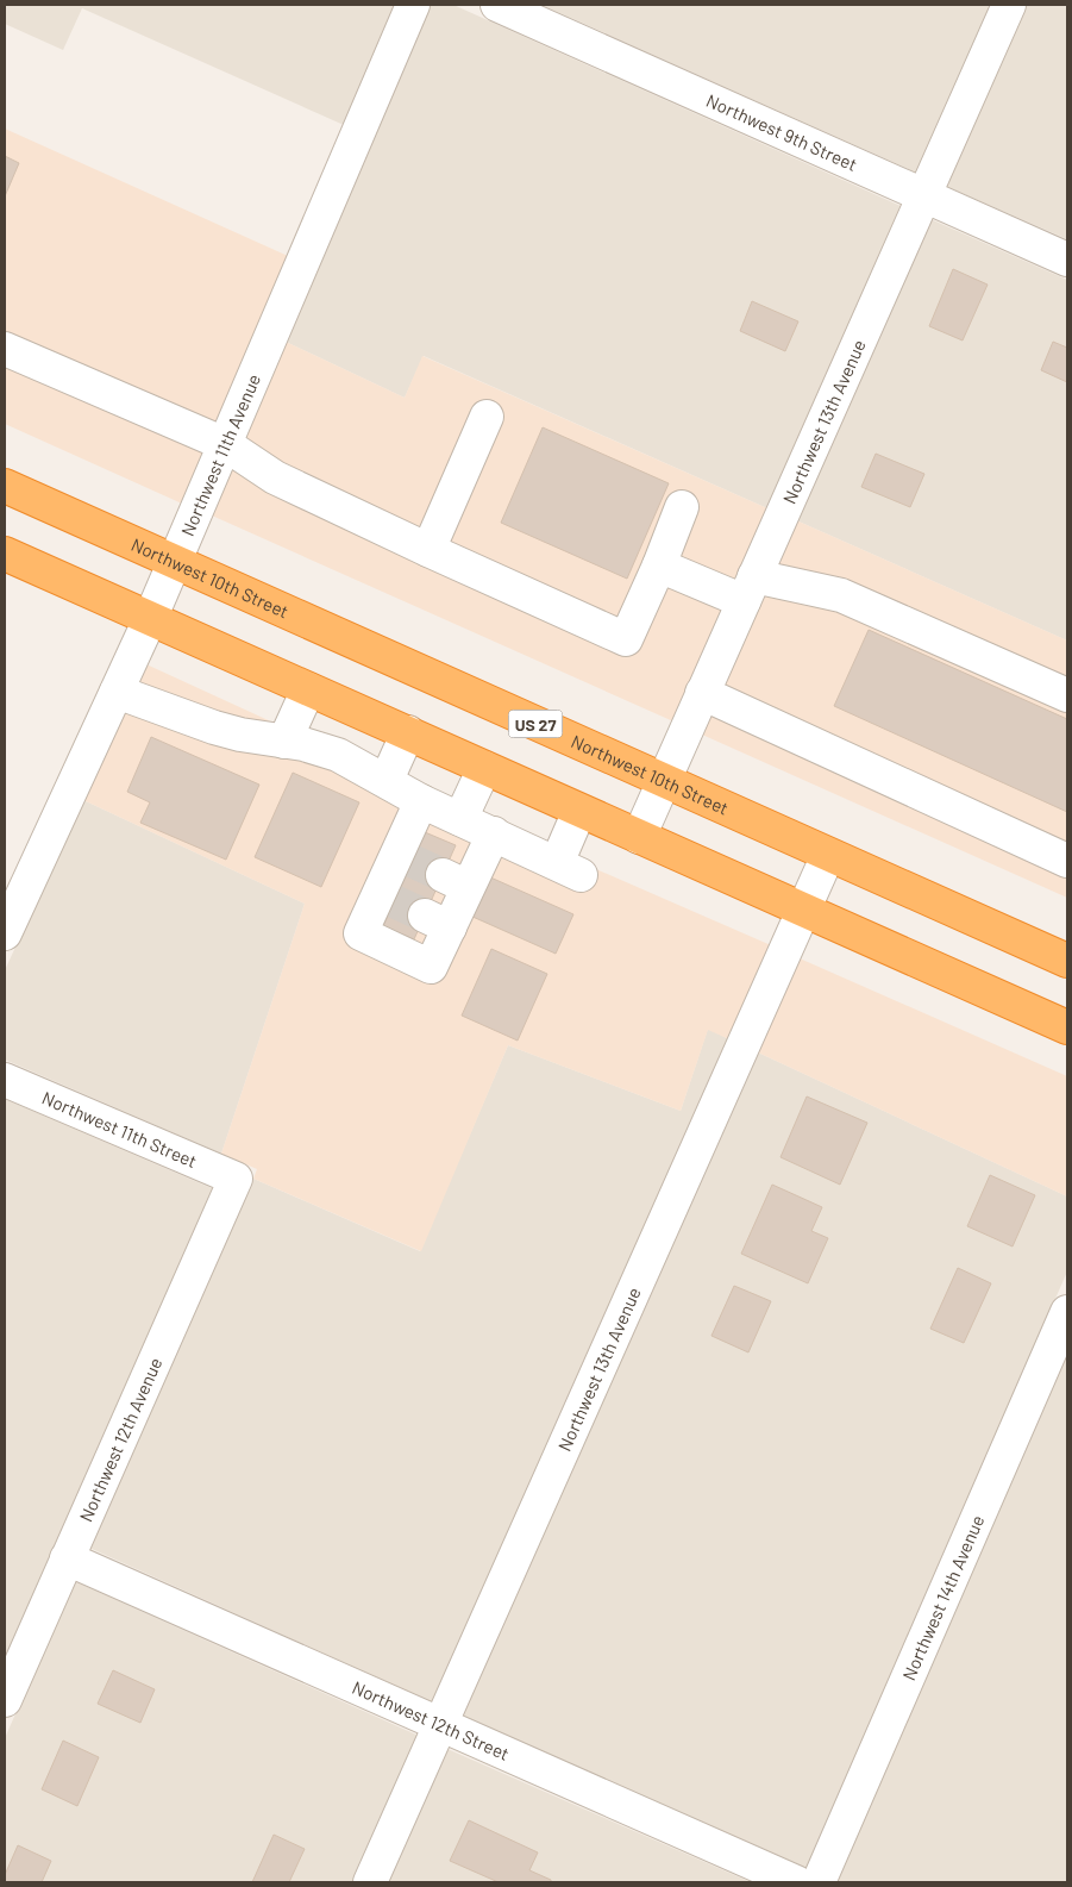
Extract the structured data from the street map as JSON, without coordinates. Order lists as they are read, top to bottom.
{
  "streets": {
    "highway": ["Northwest 10th Street", "US 27"],
    "street": [
      "Northwest 9th Street",
      "Northwest 13th Avenue",
      "Northwest 11th Avenue",
      "Northwest 11th Street",
      "Northwest 12th Avenue",
      "Northwest 14th Avenue",
      "Northwest 12th Street"
    ]
  },
  "crossings": [
    ["Northwest 9th Street", "Northwest 13th Avenue"],
    ["Northwest 13th Avenue", "Northwest 10th Street"],
    ["Northwest 13th Avenue", "Northwest 12th Street"],
    ["Northwest 11th Avenue", "Northwest 10th Street"],
    ["Northwest 11th Street", "Northwest 12th Avenue"],
    ["Northwest 12th Avenue", "Northwest 12th Street"]
  ]
}
